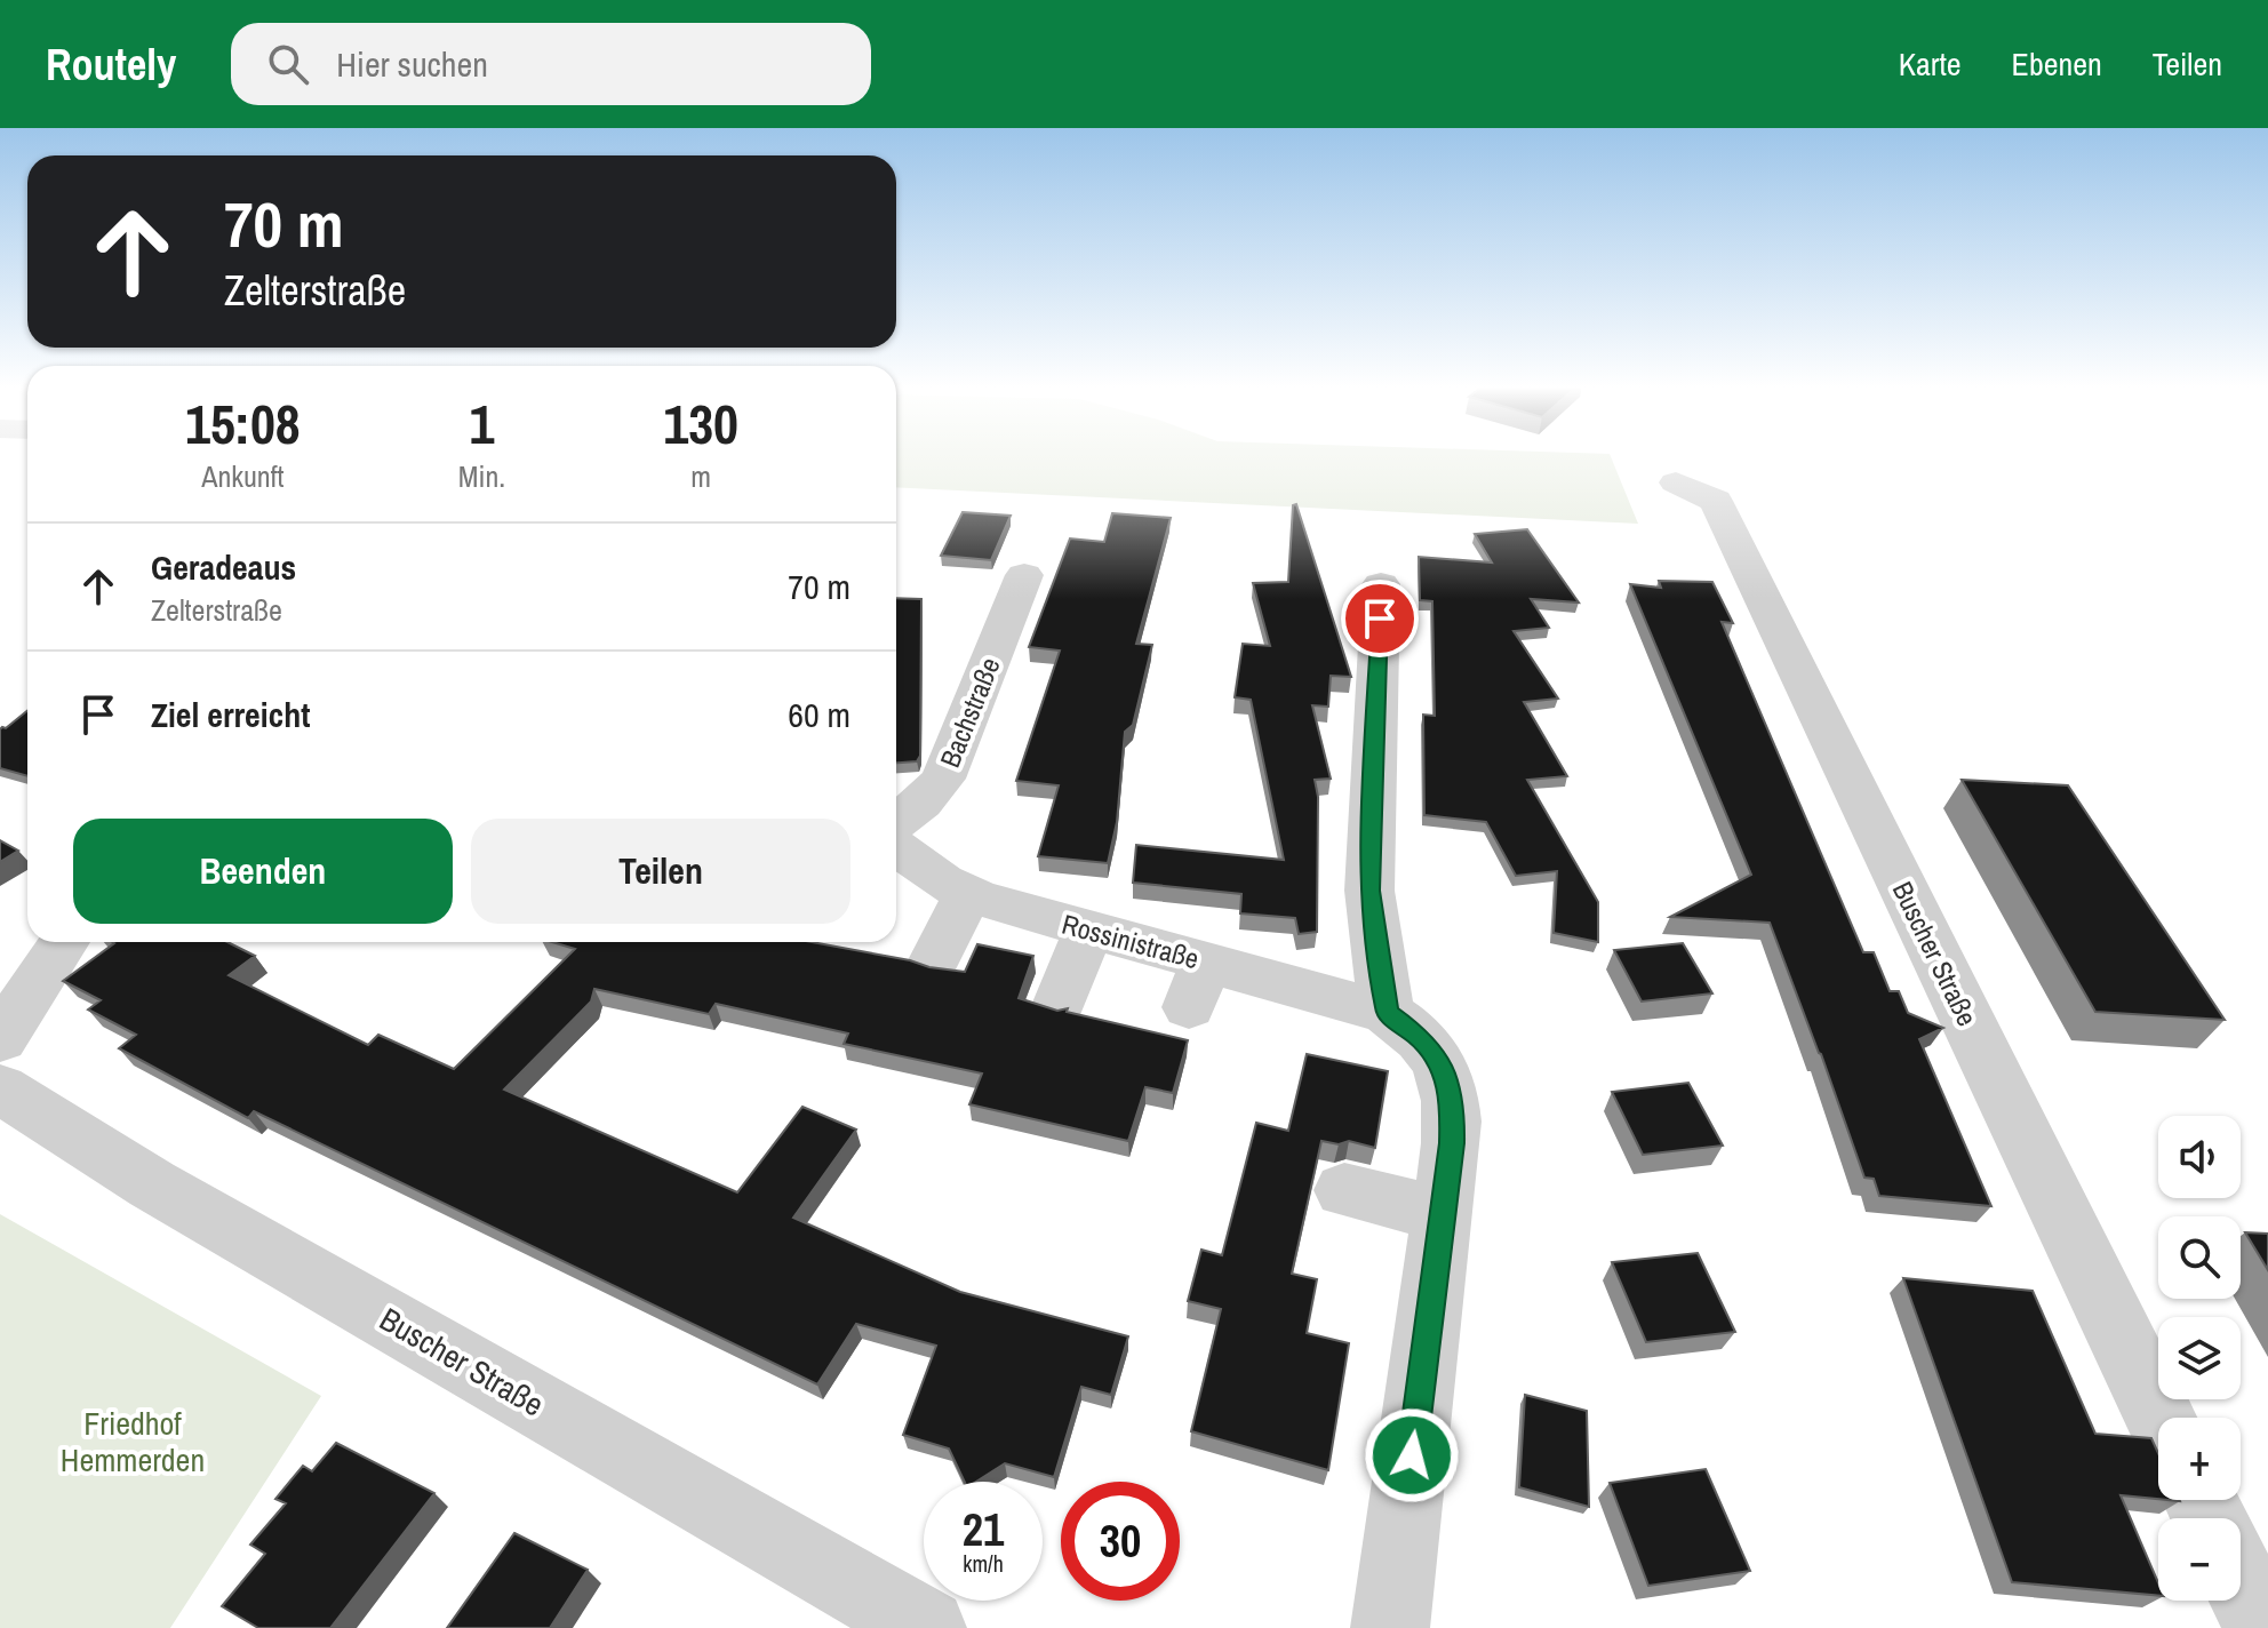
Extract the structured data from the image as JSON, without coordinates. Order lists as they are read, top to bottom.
{
  "streets": {
    "street": ["Bachstraße", "Rossinistraße", "Buscher Straße"]
  },
  "parks": ["Friedhof Hemmerden"],
  "page": {
    "header": "Routely",
    "search": "Hier suchen",
    "nav": ["Karte", "Ebenen", "Teilen"],
    "turn": ["70 m", "Zelterstraße"],
    "eta": [
      "15:08",
      "Ankunft",
      "1",
      "Min.",
      "130",
      "m"
    ],
    "list": [
      {
        "name": "Geradeaus",
        "note": "Zelterstraße",
        "value": "70 m"
      },
      {
        "name": "Ziel erreicht",
        "value": "60 m"
      }
    ],
    "buttons": ["Beenden", "Teilen"],
    "map_buttons": ["+", "−"],
    "speed": "21 km/h",
    "limit": "30"
  }
}
